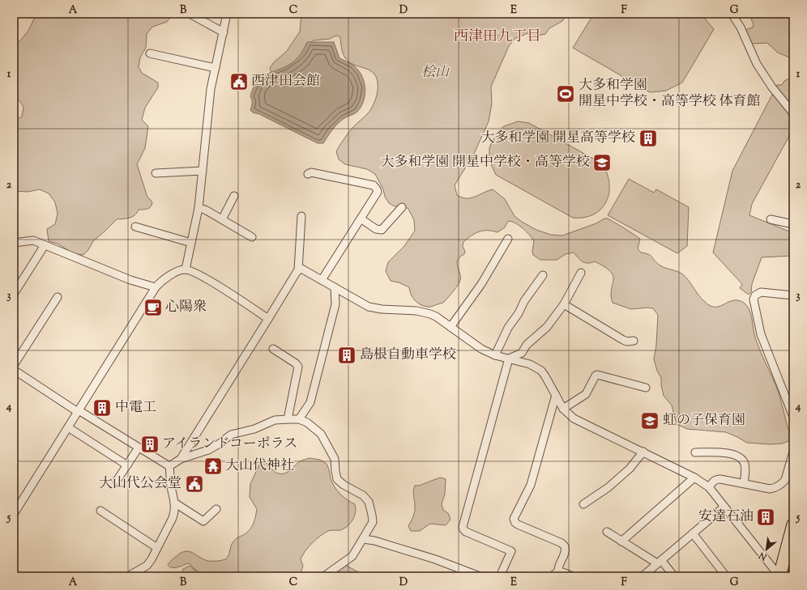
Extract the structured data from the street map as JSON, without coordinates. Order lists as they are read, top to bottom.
{
  "districts": ["西津田九丁目"],
  "parks": ["桧山"],
  "places": {
    "public building": ["西津田会館", "大山代公会堂"],
    "sports": ["大多和学園 開星中学校・高等学校 体育館"],
    "building": [
      "大多和学園 開星高等学校",
      "島根自動車学校",
      "中電工",
      "アイランドコーポラス",
      "安達石油"
    ],
    "school or university": ["大多和学園 開星中学校・高等学校", "虹の子保育園"],
    "cafe": ["心陽衆"],
    "temple": ["大山代神社"]
  },
  "north": "bottom left",
  "grid": {
    "columns": [
      "A",
      "B",
      "C",
      "D",
      "E",
      "F",
      "G"
    ],
    "rows": [
      "1",
      "2",
      "3",
      "4",
      "5"
    ]
  }
}
